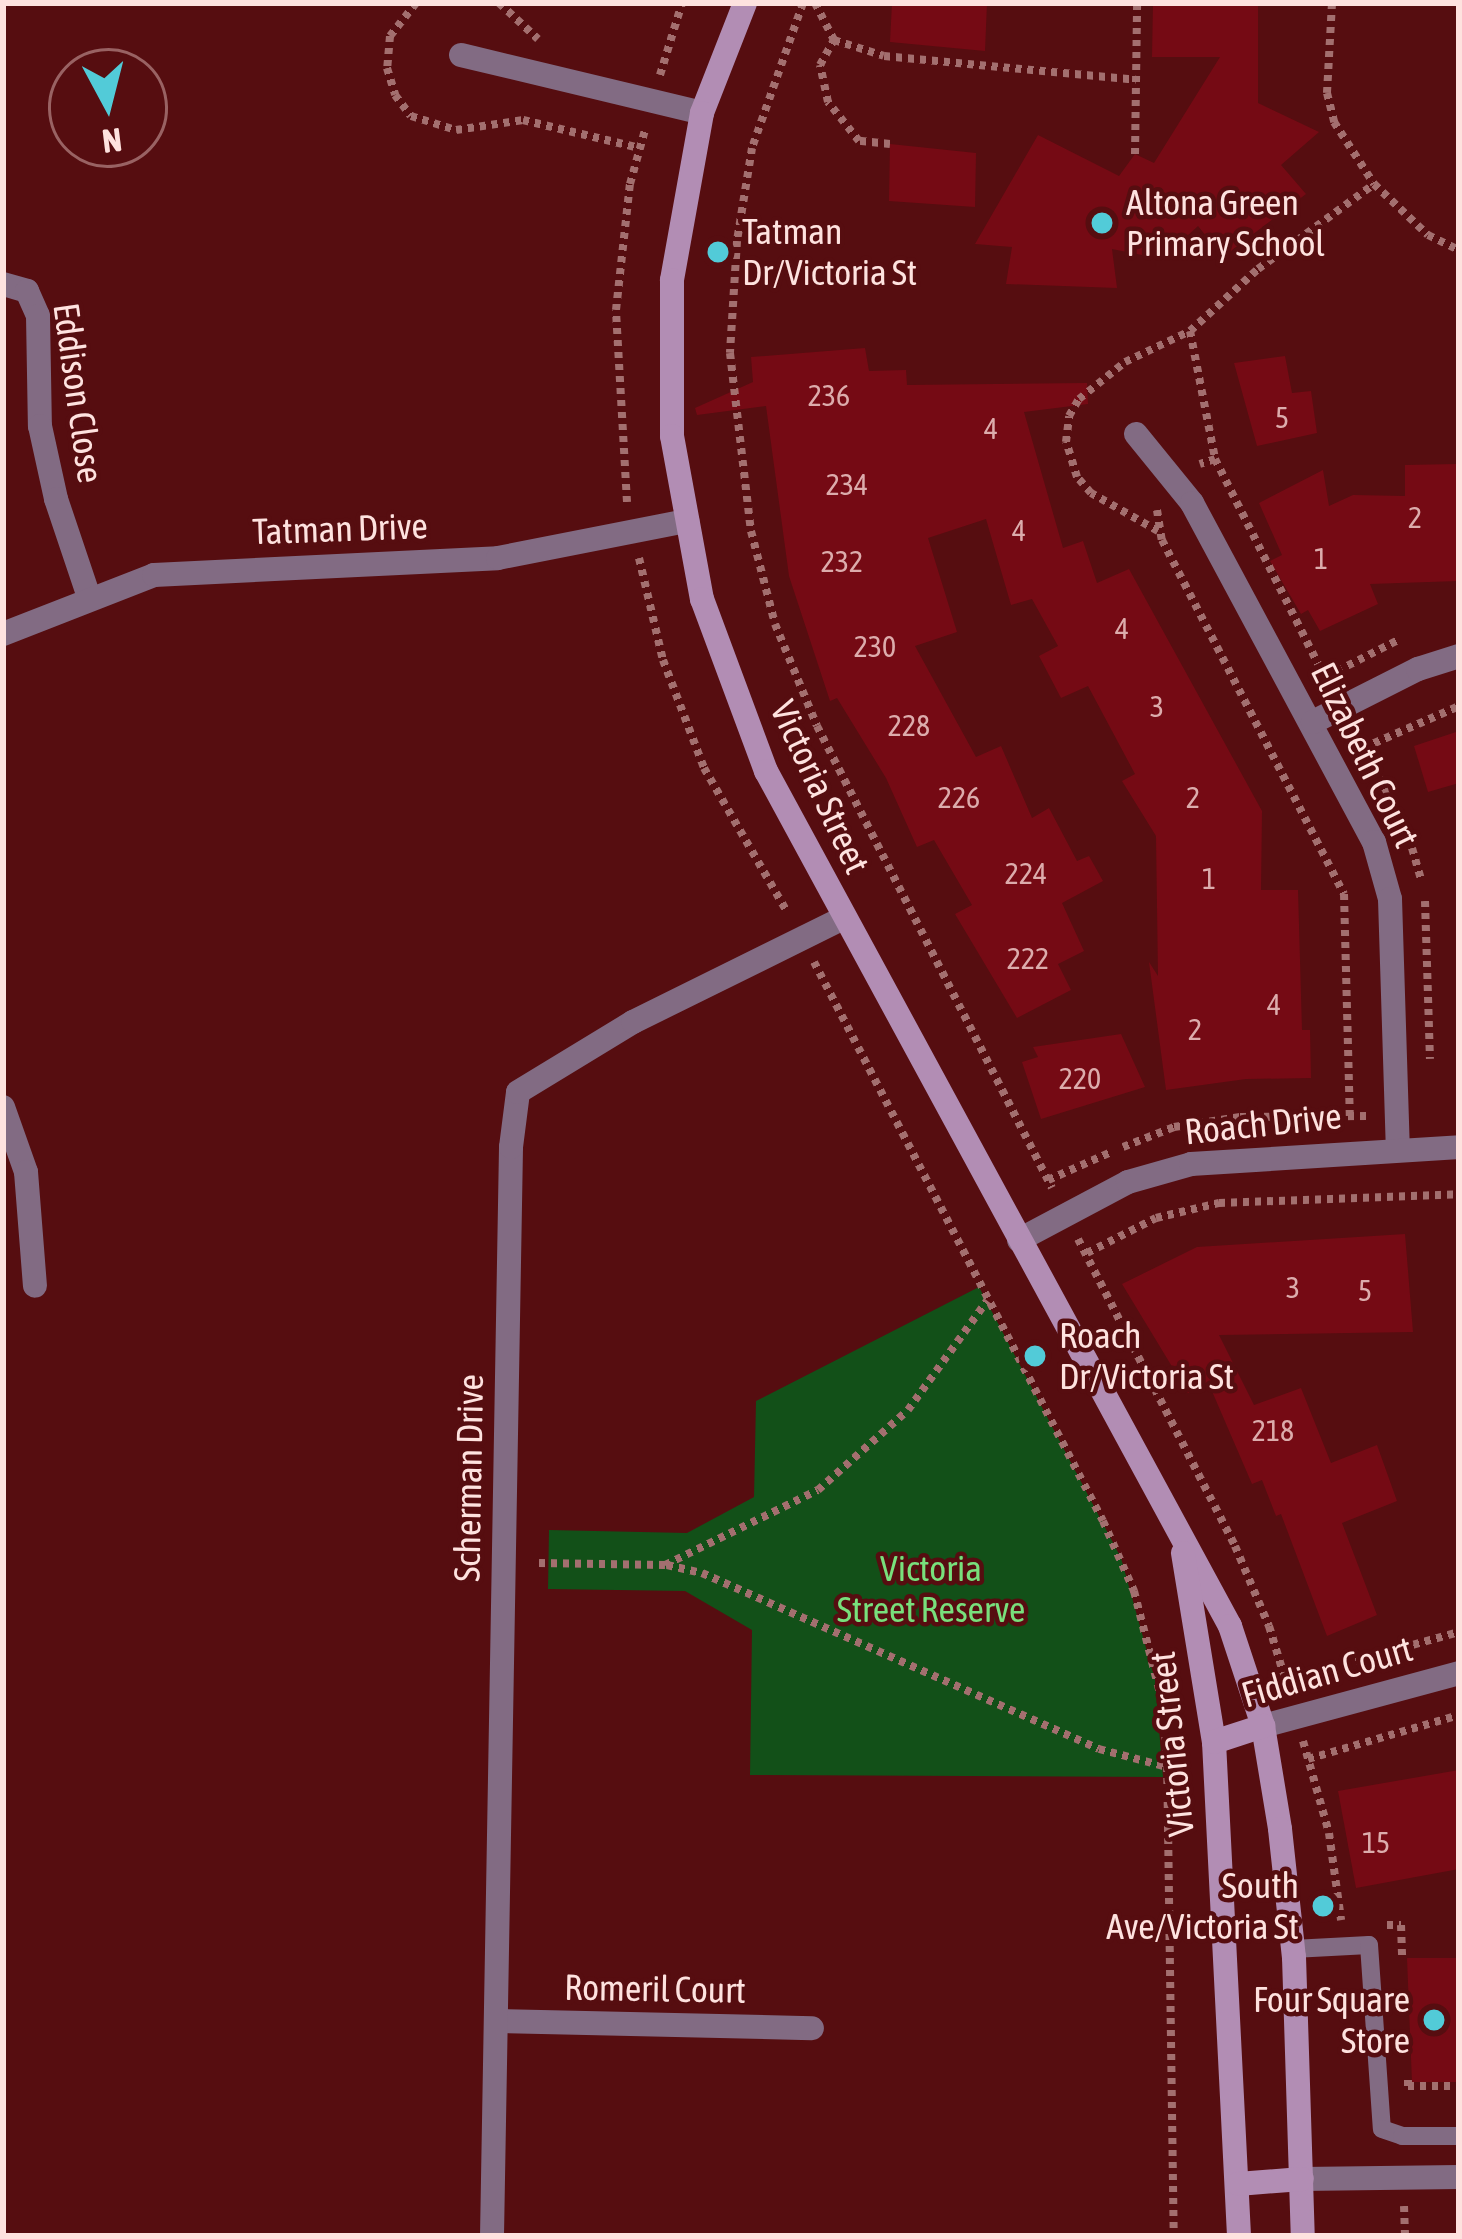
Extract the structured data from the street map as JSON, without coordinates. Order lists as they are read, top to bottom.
{
  "streets": {
    "street": [
      "Eddison Close",
      "Tatman Drive",
      "Elizabeth Court",
      "Victoria Street",
      "Roach Drive",
      "Scherman Drive",
      "Fiddian Court",
      "Romeril Court"
    ]
  },
  "crossings": [
    ["Eddison Close", "Tatman Drive"],
    ["Tatman Drive", "Victoria Street"],
    ["Elizabeth Court", "Roach Drive"],
    ["Victoria Street", "Roach Drive"],
    ["Victoria Street", "Scherman Drive"],
    ["Victoria Street", "Fiddian Court"],
    ["Scherman Drive", "Romeril Court"]
  ],
  "parks": ["Victoria Street Reserve"],
  "places": [
    "Altona Green Primary School",
    "Tatman Dr/Victoria St",
    "Roach Dr/Victoria St",
    "South Ave/Victoria St",
    "Four Square Store"
  ],
  "house_numbers": [
    "236",
    "5",
    "4",
    "234",
    "2",
    "4",
    "1",
    "232",
    "4",
    "230",
    "3",
    "228",
    "226",
    "2",
    "224",
    "1",
    "222",
    "4",
    "2",
    "220",
    "3",
    "5",
    "218",
    "15"
  ],
  "north": "bottom"
}
